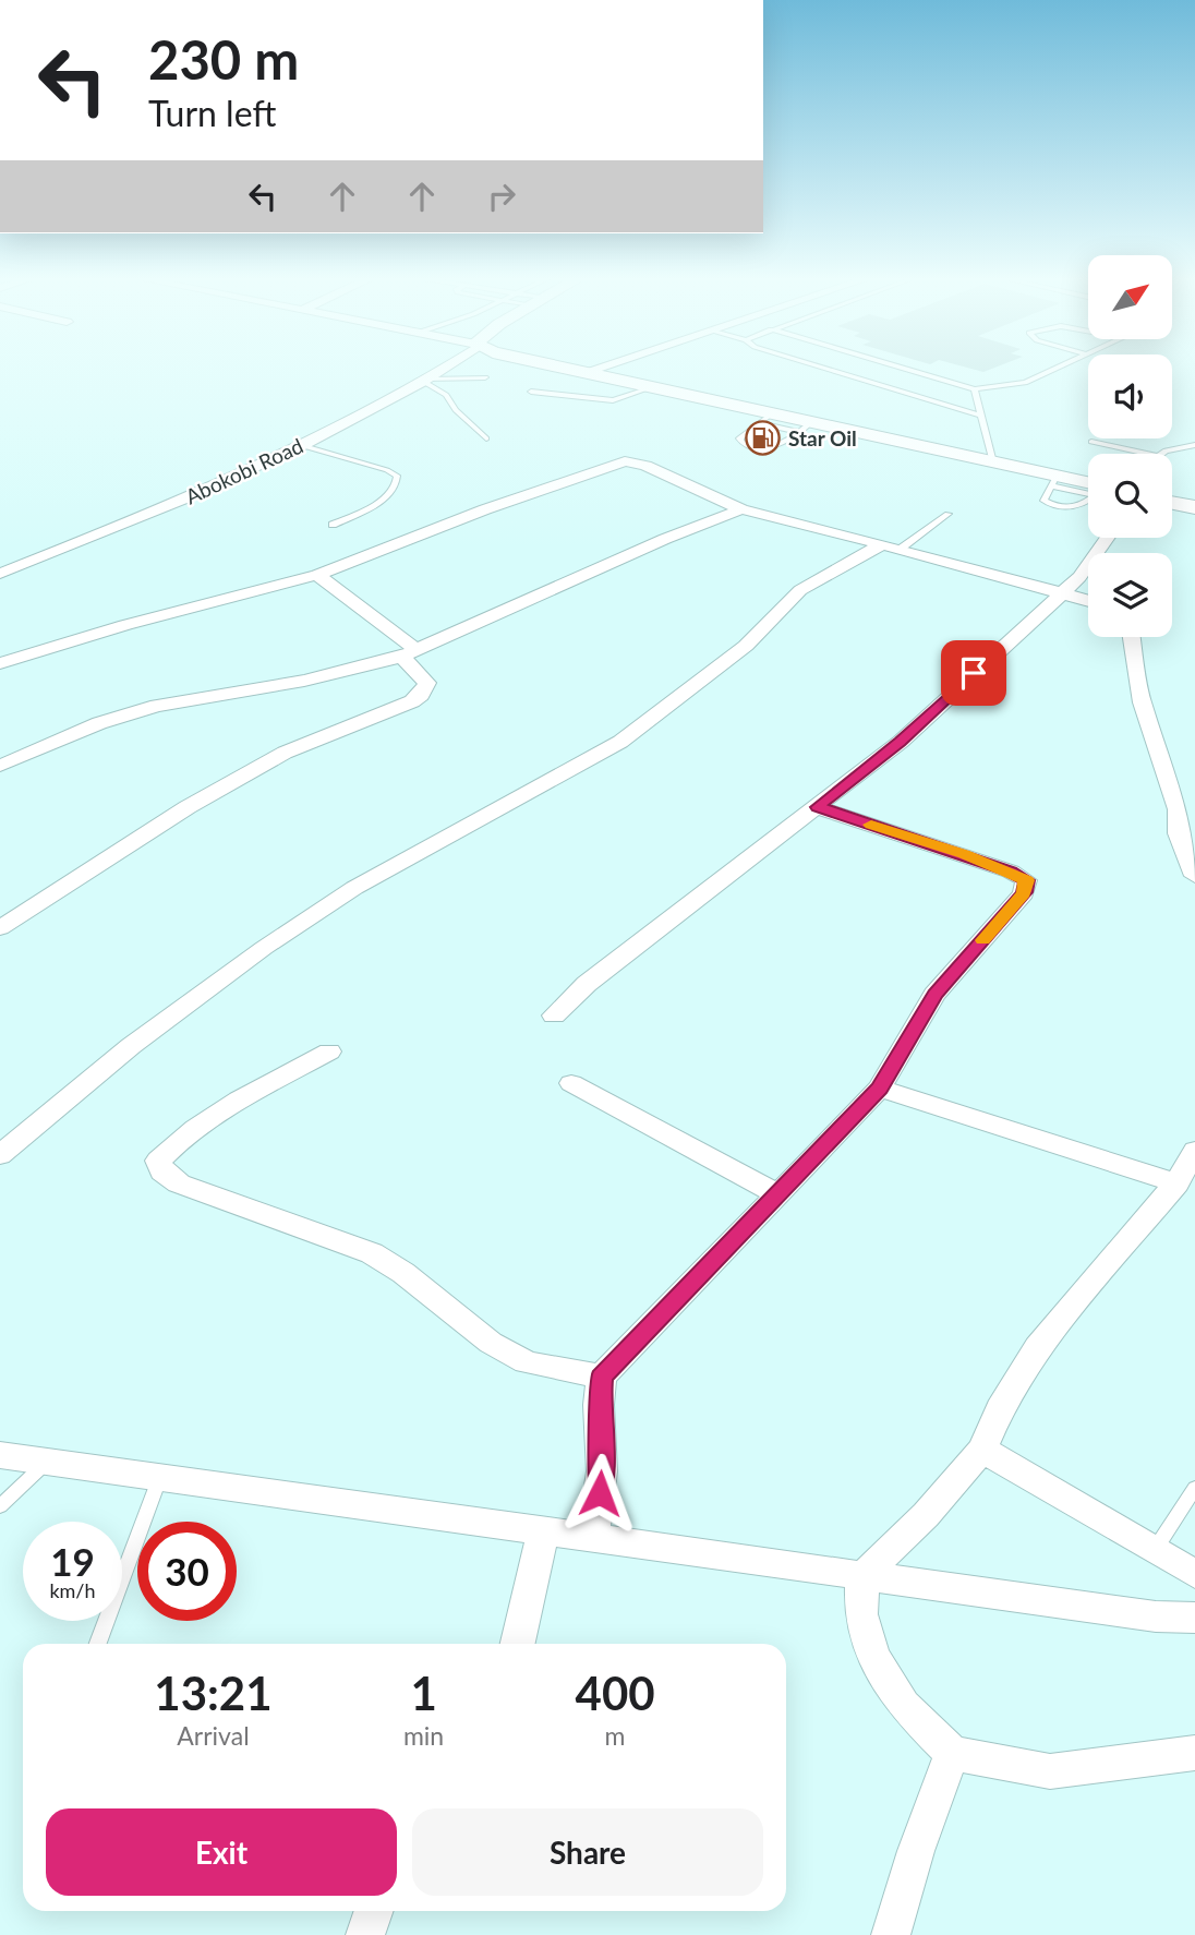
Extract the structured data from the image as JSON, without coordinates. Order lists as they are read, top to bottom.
{
  "streets": {
    "street": ["Abokobi Road"]
  },
  "places": {
    "fuel station": ["Star Oil"]
  },
  "north": "top right",
  "page": {
    "turn": ["230 m", "Turn left"],
    "speed": "19 km/h",
    "limit": "30",
    "eta": [
      "13:21",
      "Arrival",
      "1",
      "min",
      "400",
      "m"
    ],
    "buttons": ["Exit", "Share"]
  }
}
